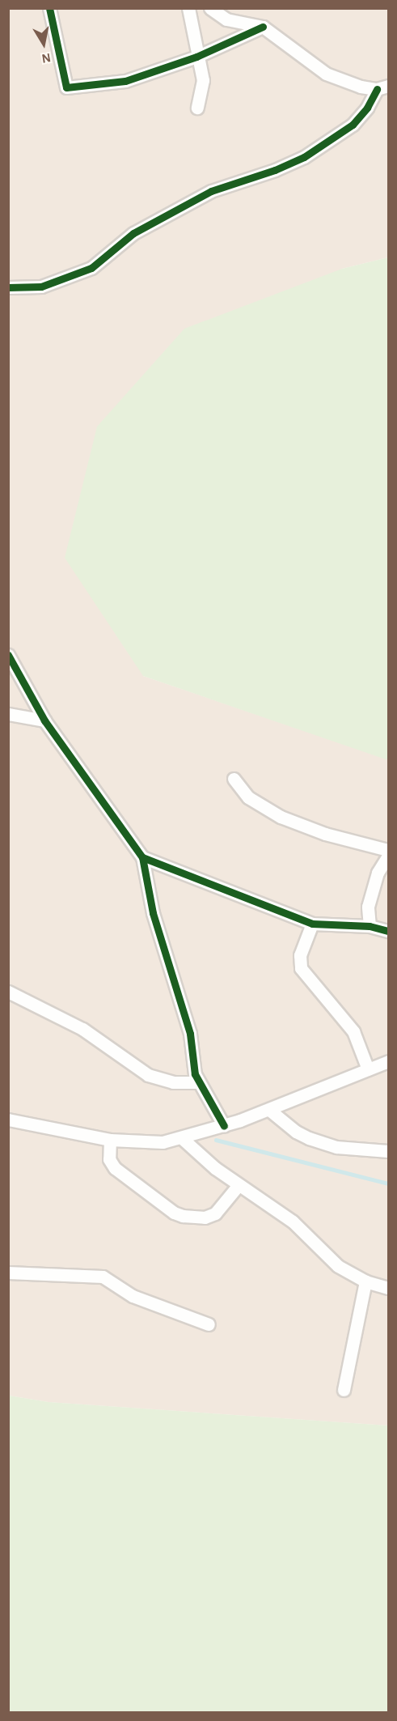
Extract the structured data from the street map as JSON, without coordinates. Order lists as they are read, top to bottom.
{
  "north": "bottom"
}
